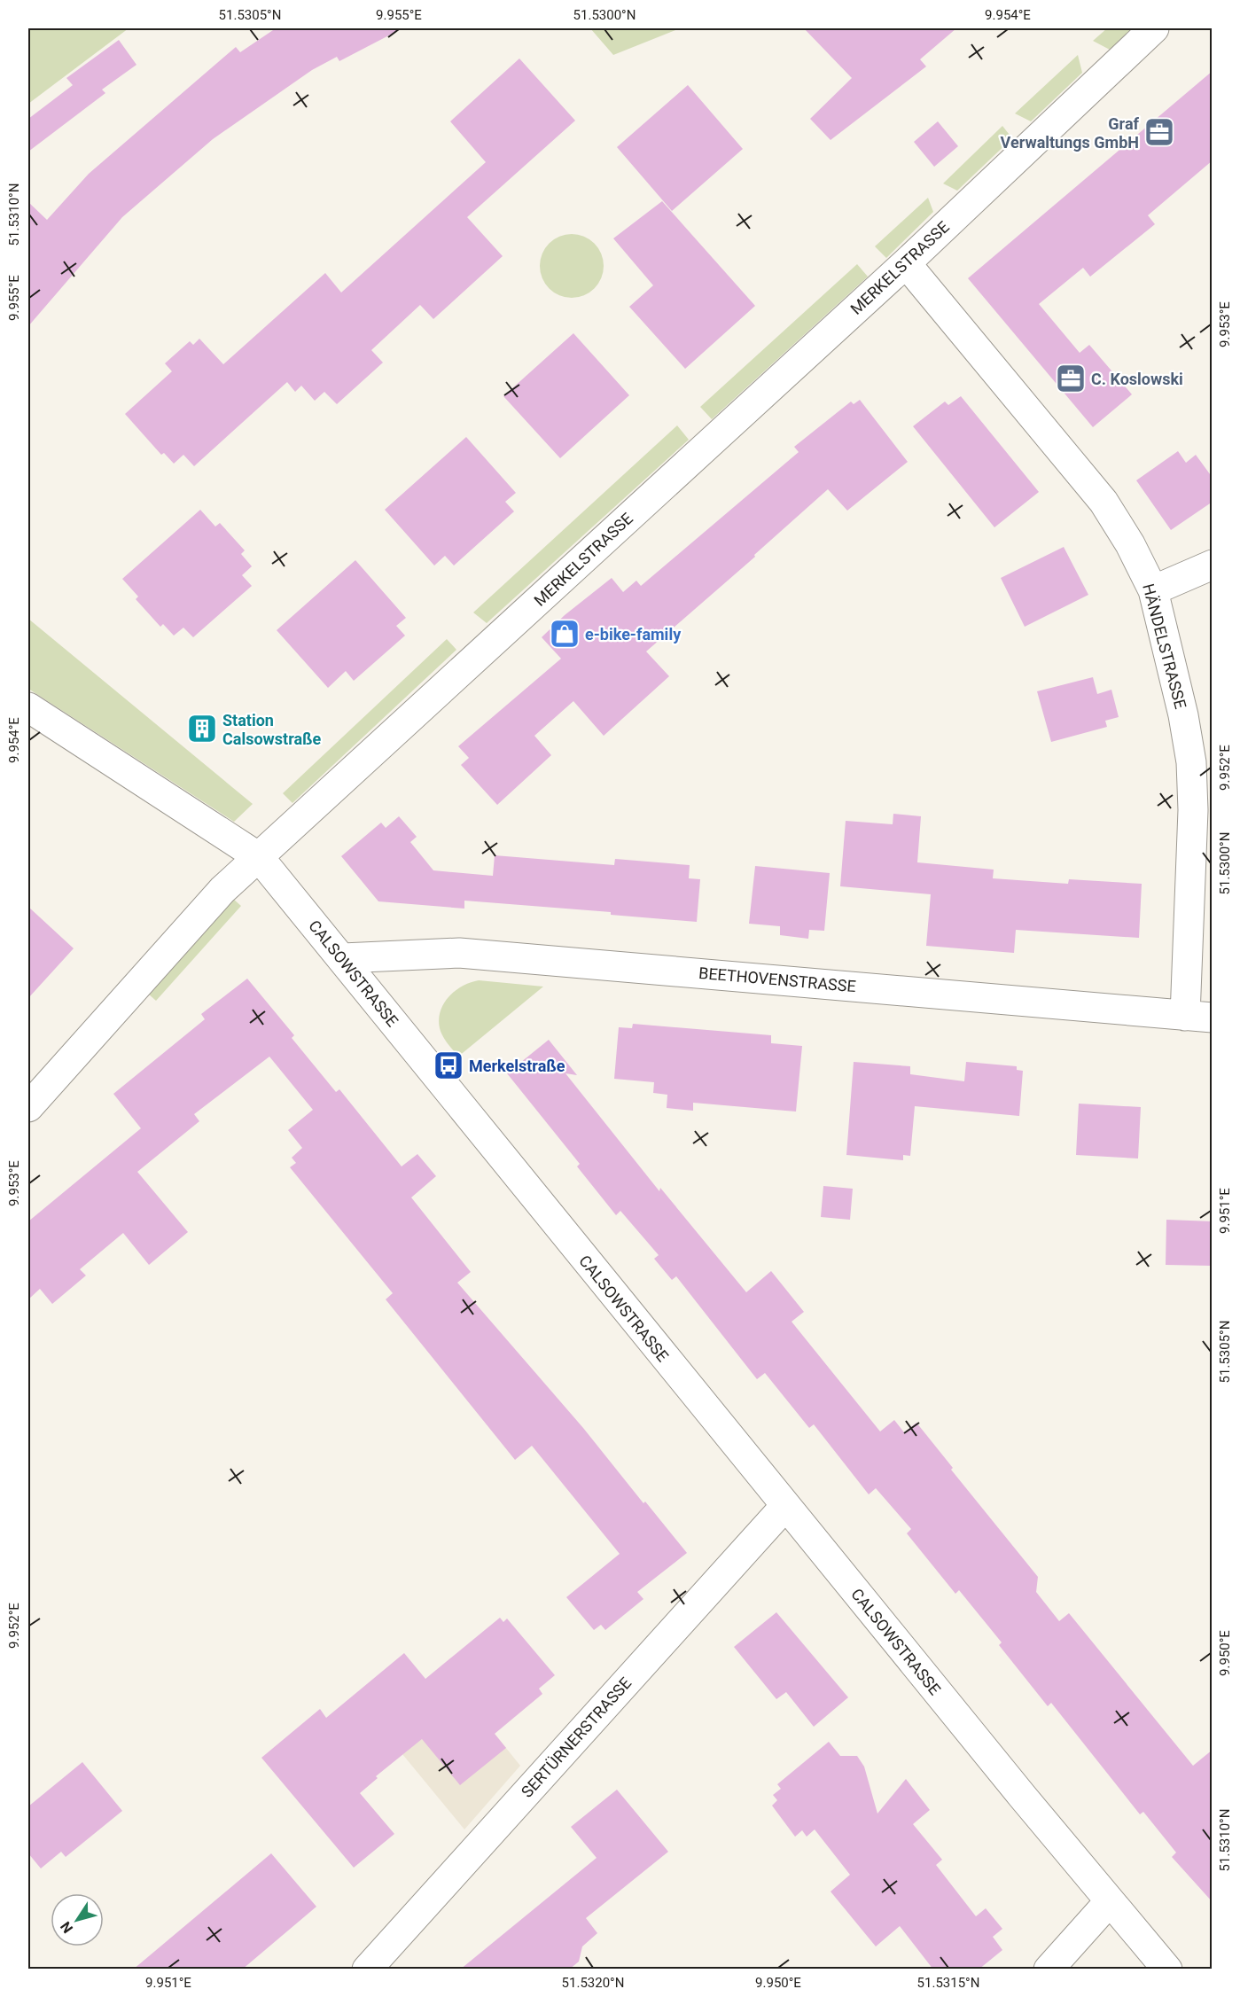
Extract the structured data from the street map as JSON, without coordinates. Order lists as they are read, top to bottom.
{
  "streets": {
    "street": [
      "MERKELSTRASSE",
      "HÄNDELSTRASSE",
      "CALSOWSTRASSE",
      "BEETHOVENSTRASSE",
      "SERTÜRNERSTRASSE"
    ]
  },
  "crossings": [
    ["MERKELSTRASSE", "HÄNDELSTRASSE"],
    ["MERKELSTRASSE", "CALSOWSTRASSE"],
    ["HÄNDELSTRASSE", "BEETHOVENSTRASSE"],
    ["CALSOWSTRASSE", "BEETHOVENSTRASSE"],
    ["CALSOWSTRASSE", "SERTÜRNERSTRASSE"]
  ],
  "places": {
    "office": ["Graf Verwaltungs GmbH", "C. Koslowski"],
    "shop": ["e-bike-family"],
    "building": ["Station Calsowstraße"],
    "bus stop": ["Merkelstraße"]
  },
  "north": "bottom left",
  "coordinates": [
    "51.5305°N",
    "9.955°E",
    "51.5300°N",
    "9.954°E",
    "51.5310°N",
    "9.953°E",
    "9.952°E",
    "9.951°E",
    "9.950°E",
    "51.5320°N",
    "51.5315°N"
  ]
}
